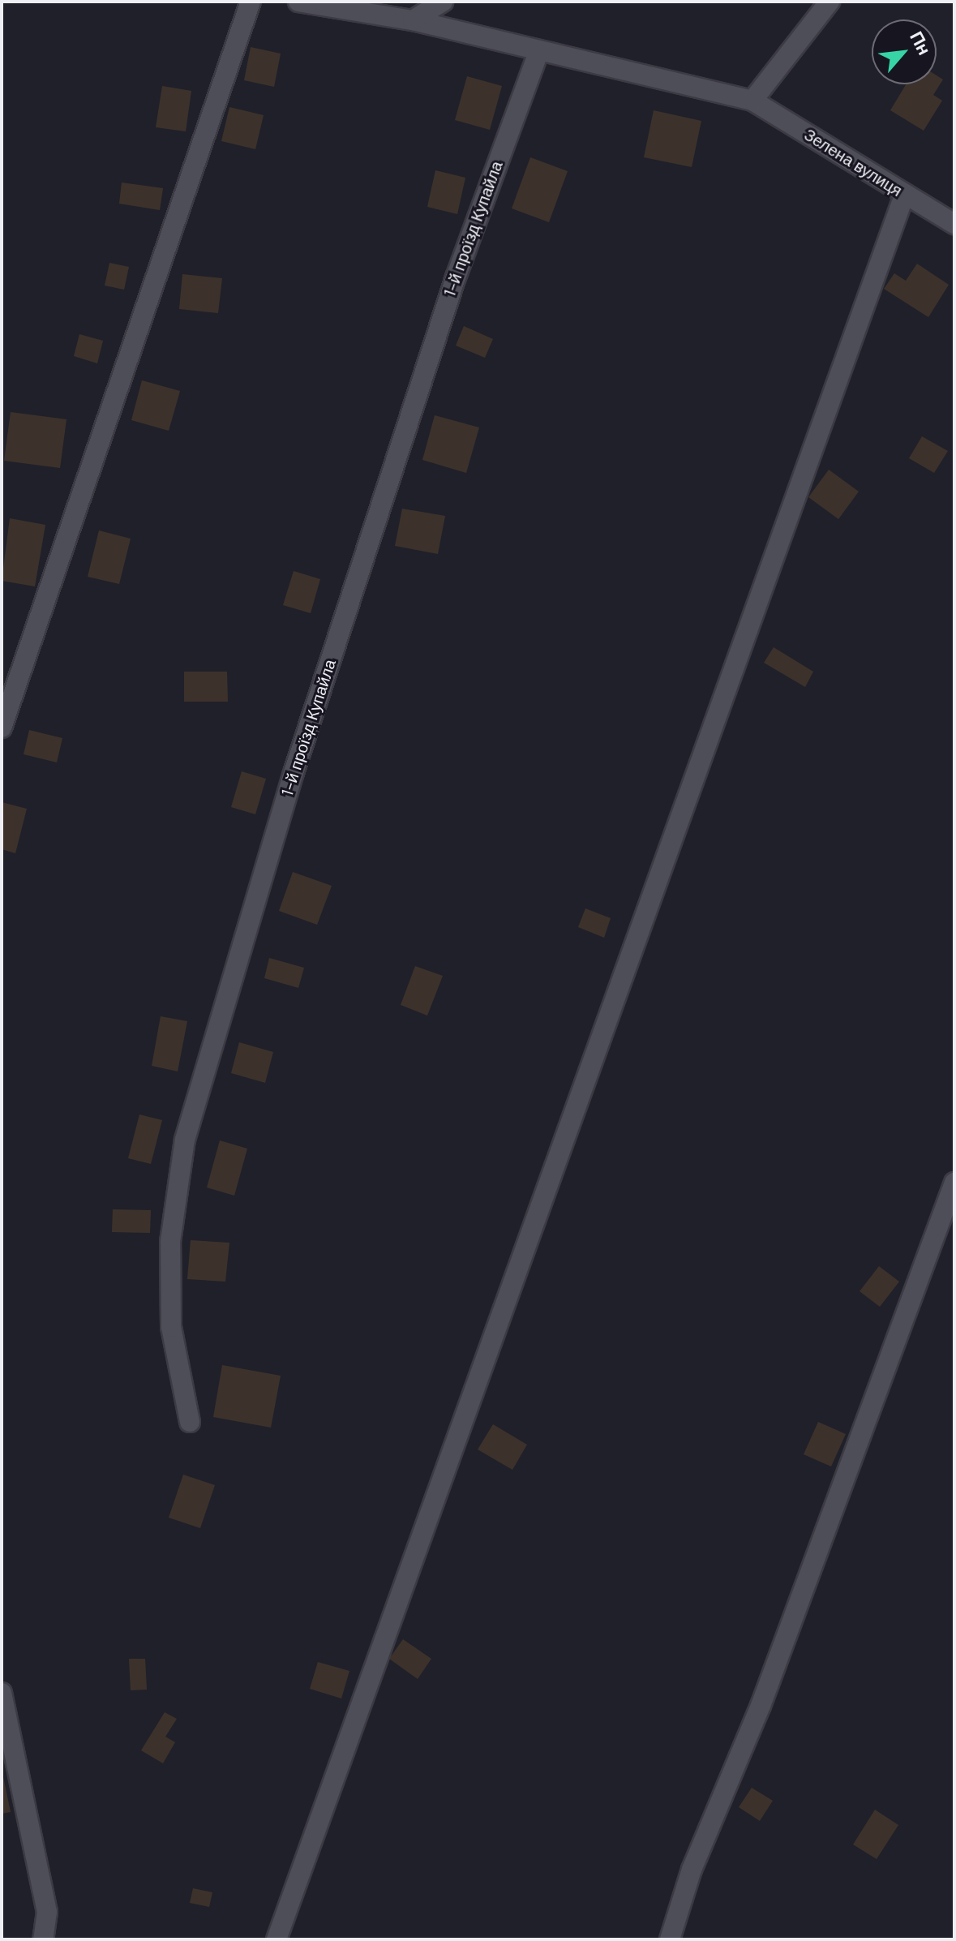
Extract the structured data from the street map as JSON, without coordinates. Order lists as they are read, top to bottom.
{
  "streets": {
    "street": ["Зелена вулиця", "1-й проїзд Купайла"]
  },
  "crossings": [
    ["Зелена вулиця", "1-й проїзд Купайла"]
  ],
  "north": "top right"
}
